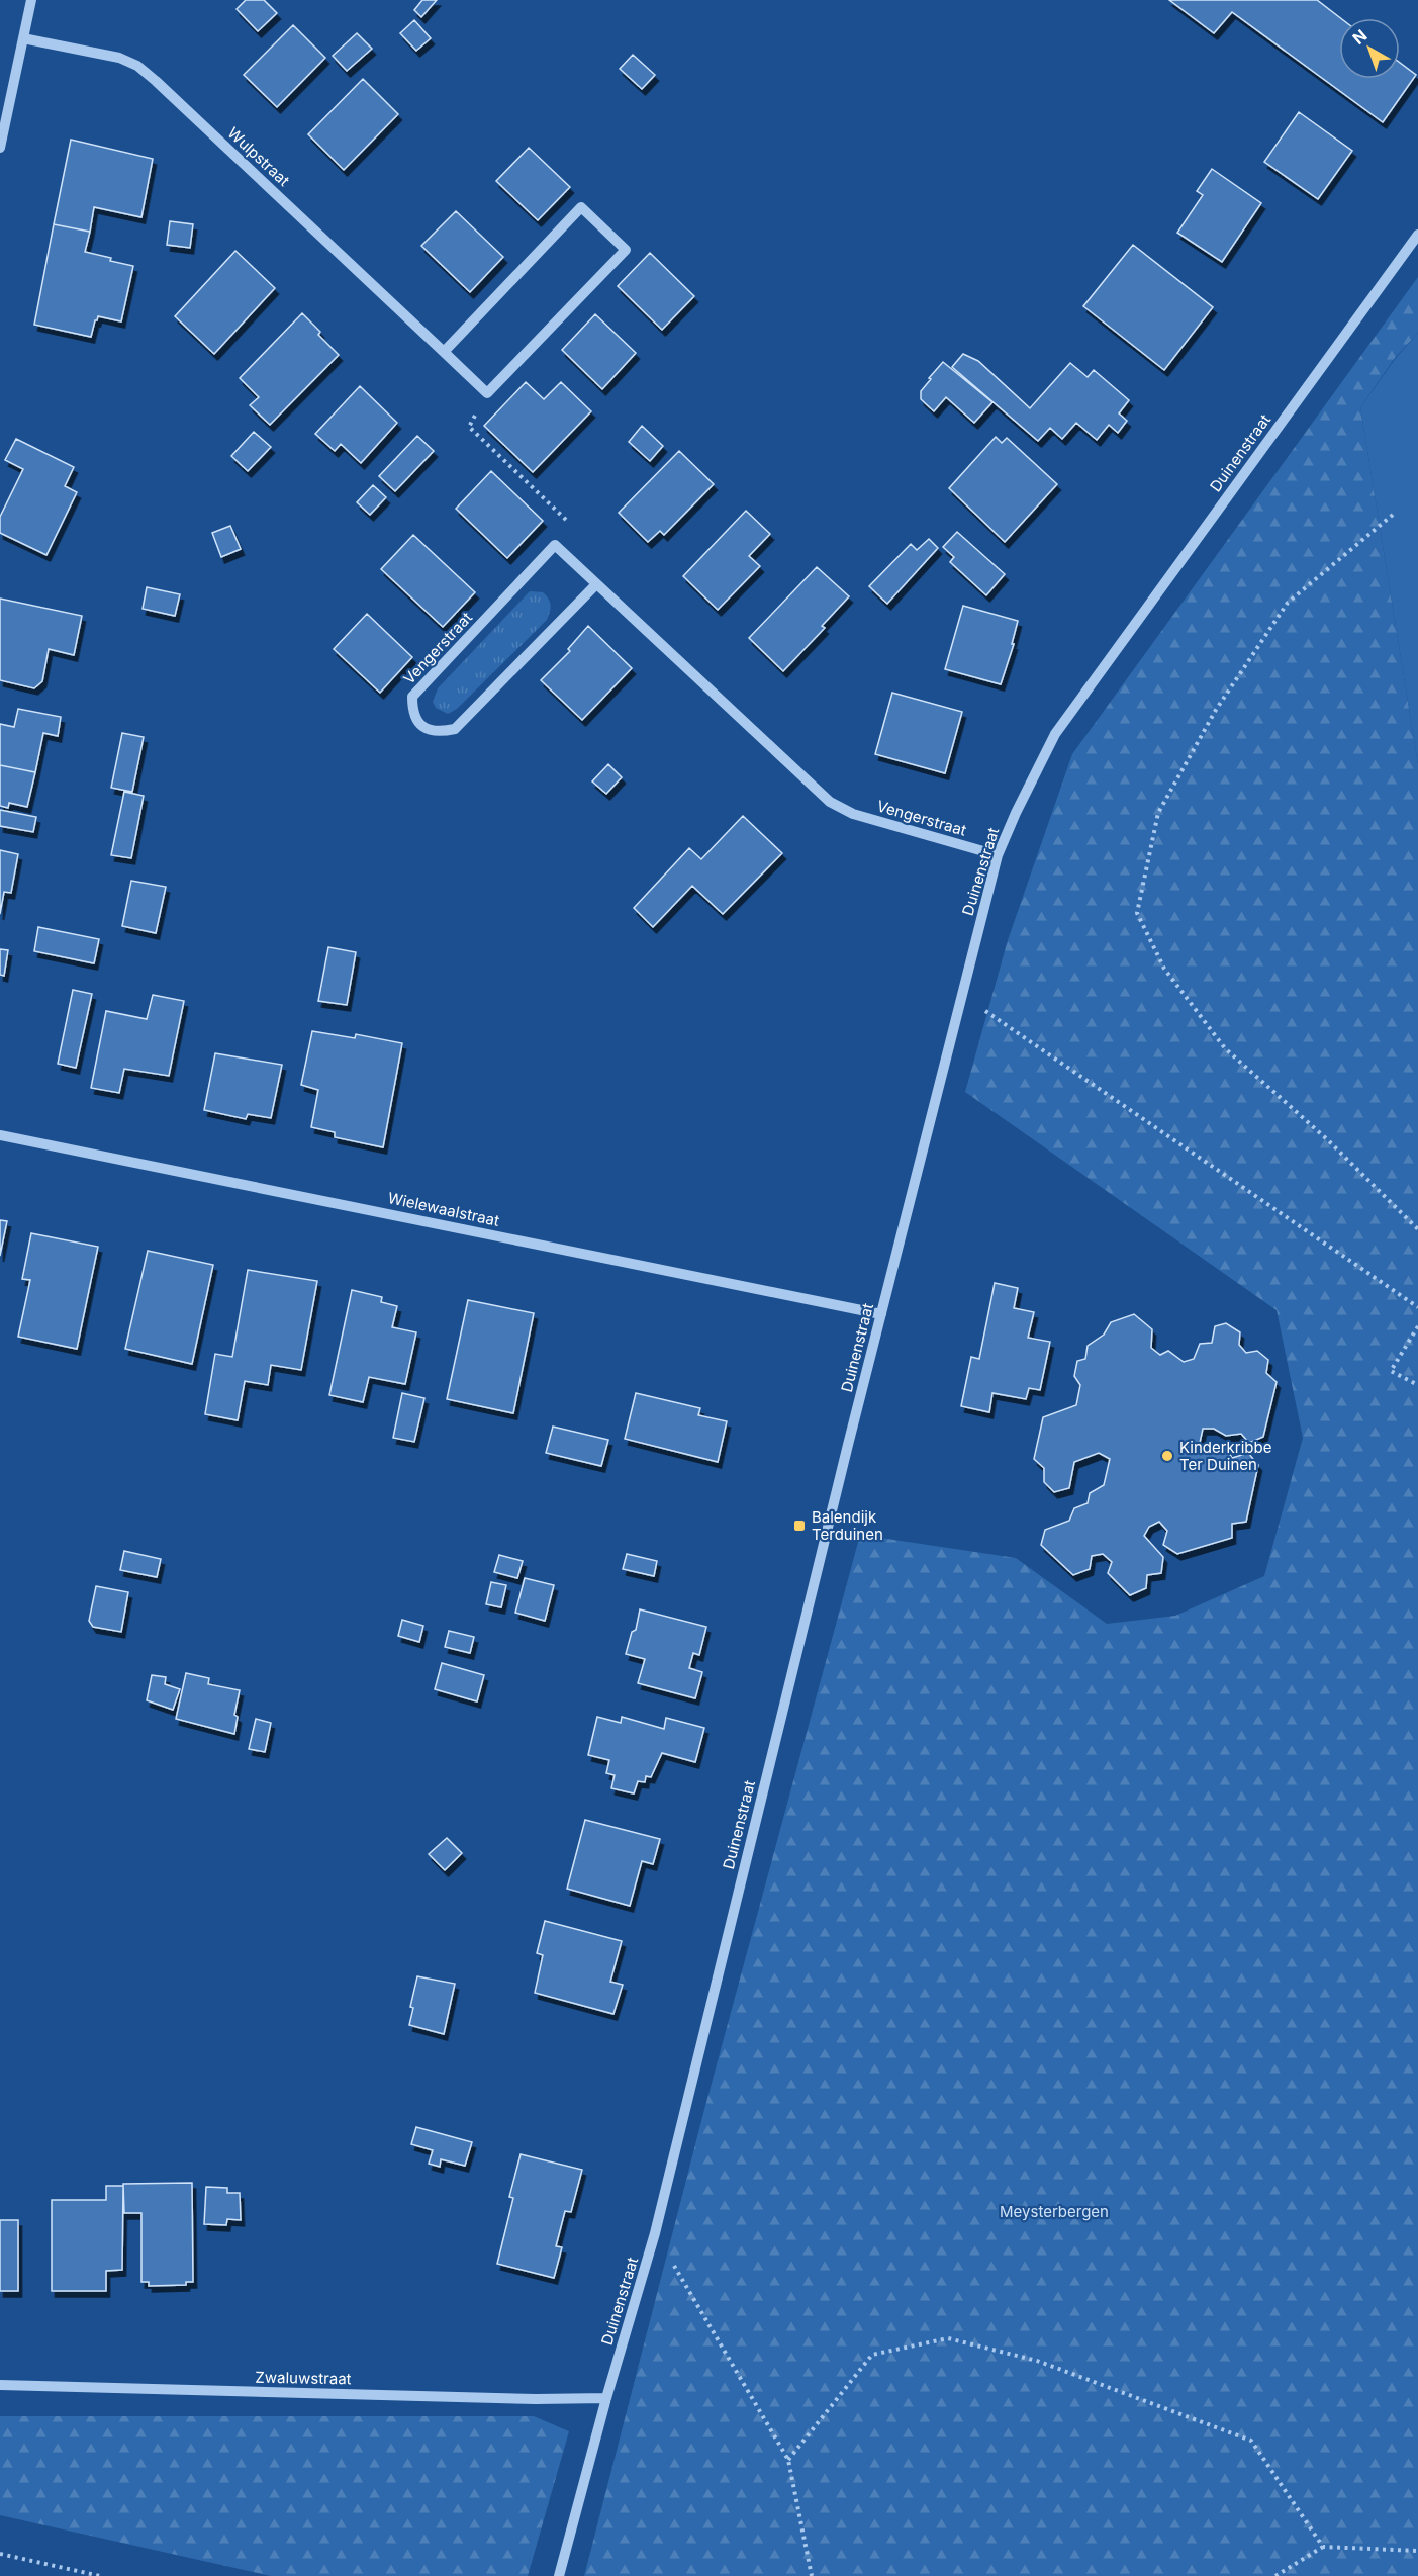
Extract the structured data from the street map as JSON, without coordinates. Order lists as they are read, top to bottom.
{
  "streets": {
    "street": [
      "Wulpstraat",
      "Duinenstraat",
      "Vengerstraat",
      "Wielewaalstraat",
      "Zwaluwstraat"
    ]
  },
  "crossings": [
    ["Duinenstraat", "Vengerstraat"],
    ["Duinenstraat", "Wielewaalstraat"],
    ["Duinenstraat", "Zwaluwstraat"]
  ],
  "parks": ["Meysterbergen"],
  "places": {
    "other": ["Kinderkribbe Ter Duinen"],
    "transit": ["Balendijk Terduinen"]
  },
  "north": "top left"
}
